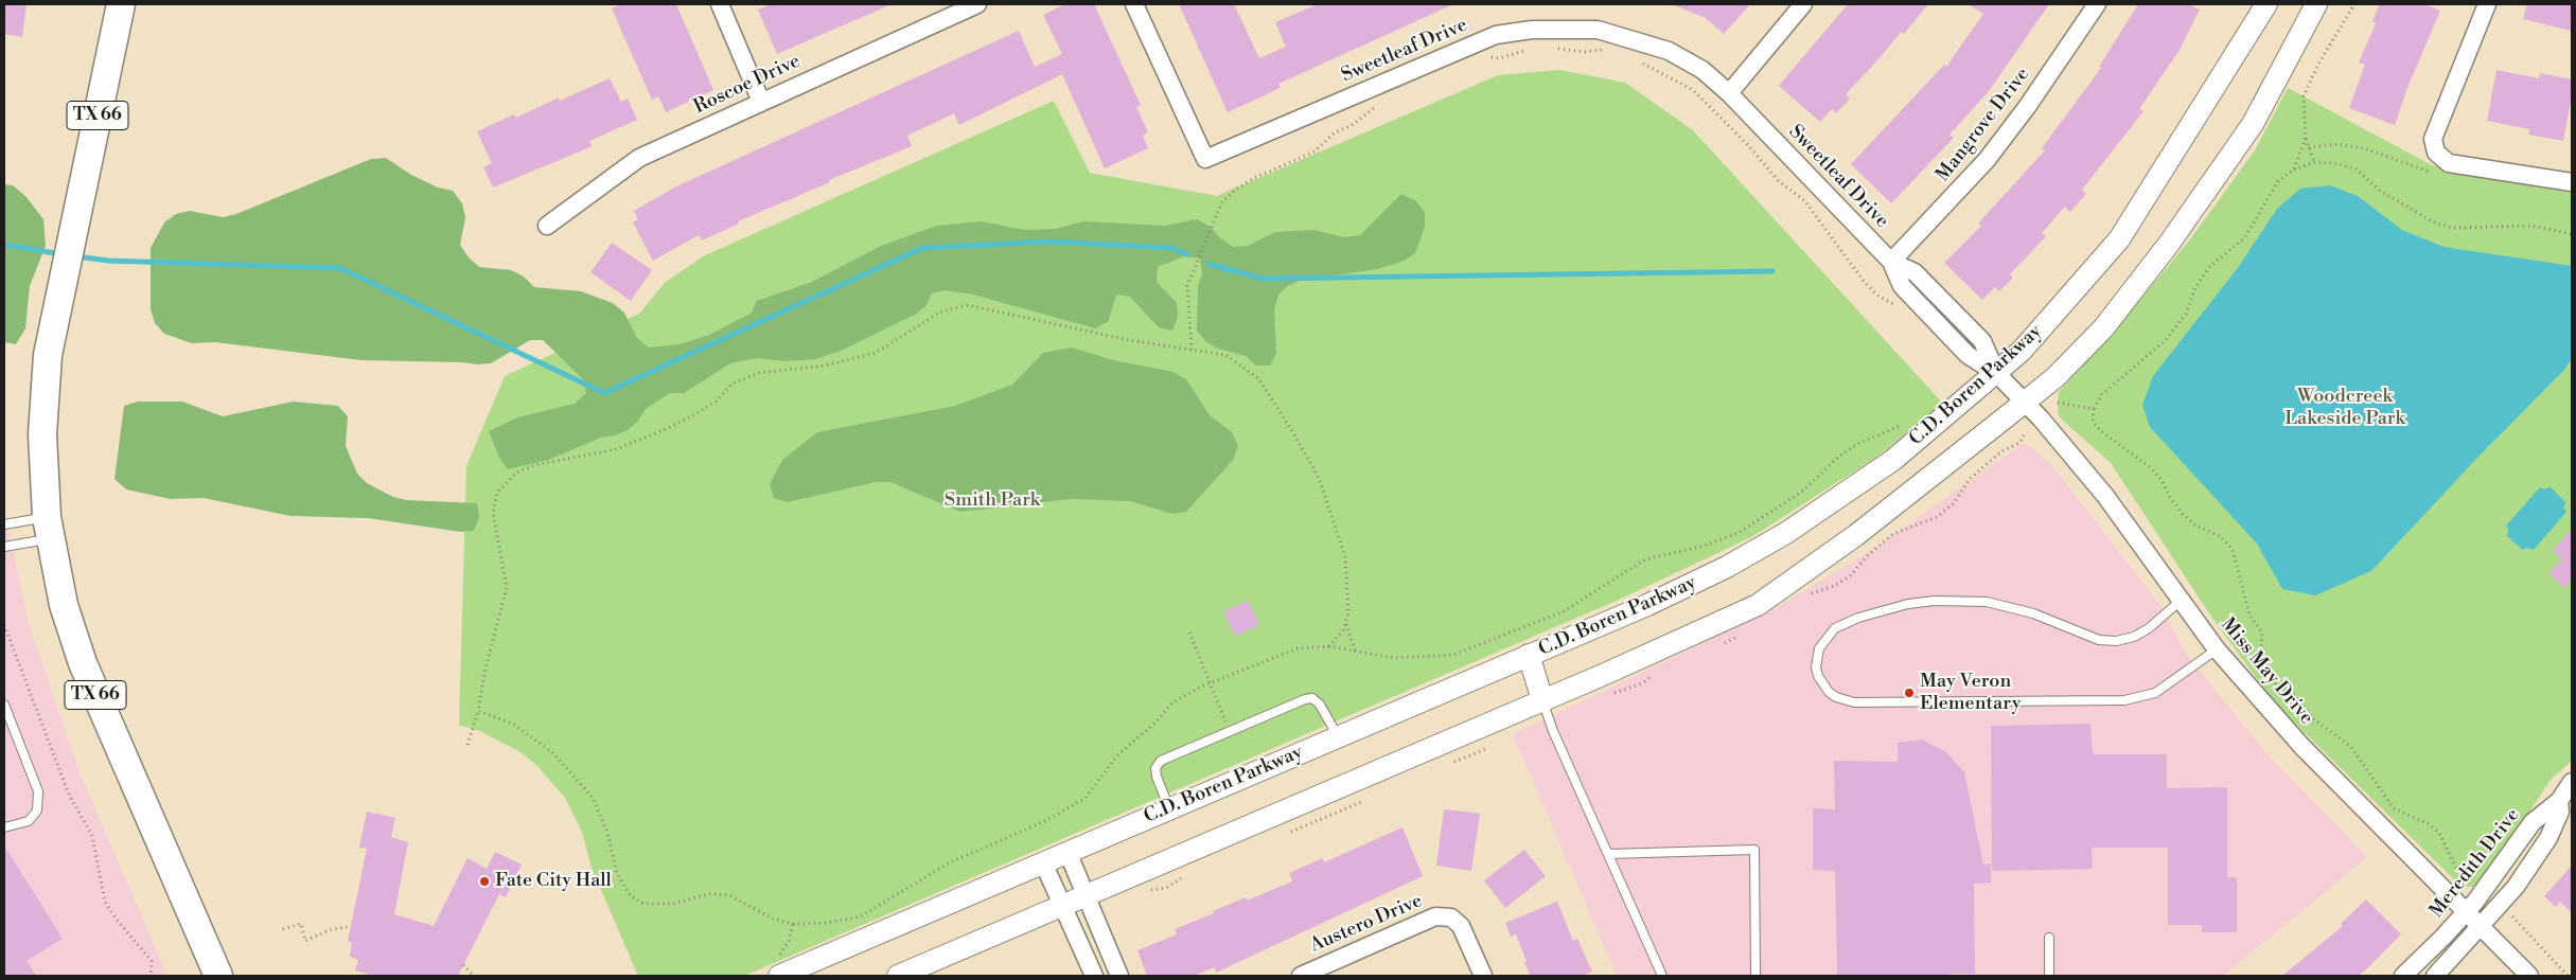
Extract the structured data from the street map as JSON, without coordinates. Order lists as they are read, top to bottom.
{
  "streets": {
    "main road": ["TX 66"],
    "street": [
      "Sweetleaf Drive",
      "Roscoe Drive",
      "Mangrove Drive",
      "C.D. Boren Parkway",
      "Miss May Drive",
      "Meredith Drive",
      "Austero Drive"
    ]
  },
  "crossings": [
    ["Sweetleaf Drive", "Mangrove Drive"],
    ["Sweetleaf Drive", "C.D. Boren Parkway"],
    ["Sweetleaf Drive", "Miss May Drive"],
    ["C.D. Boren Parkway", "Miss May Drive"],
    ["Miss May Drive", "Meredith Drive"]
  ],
  "parks": ["Woodcreek Lakeside Park", "Smith Park"],
  "places": ["May Veron Elementary", "Fate City Hall"]
}
